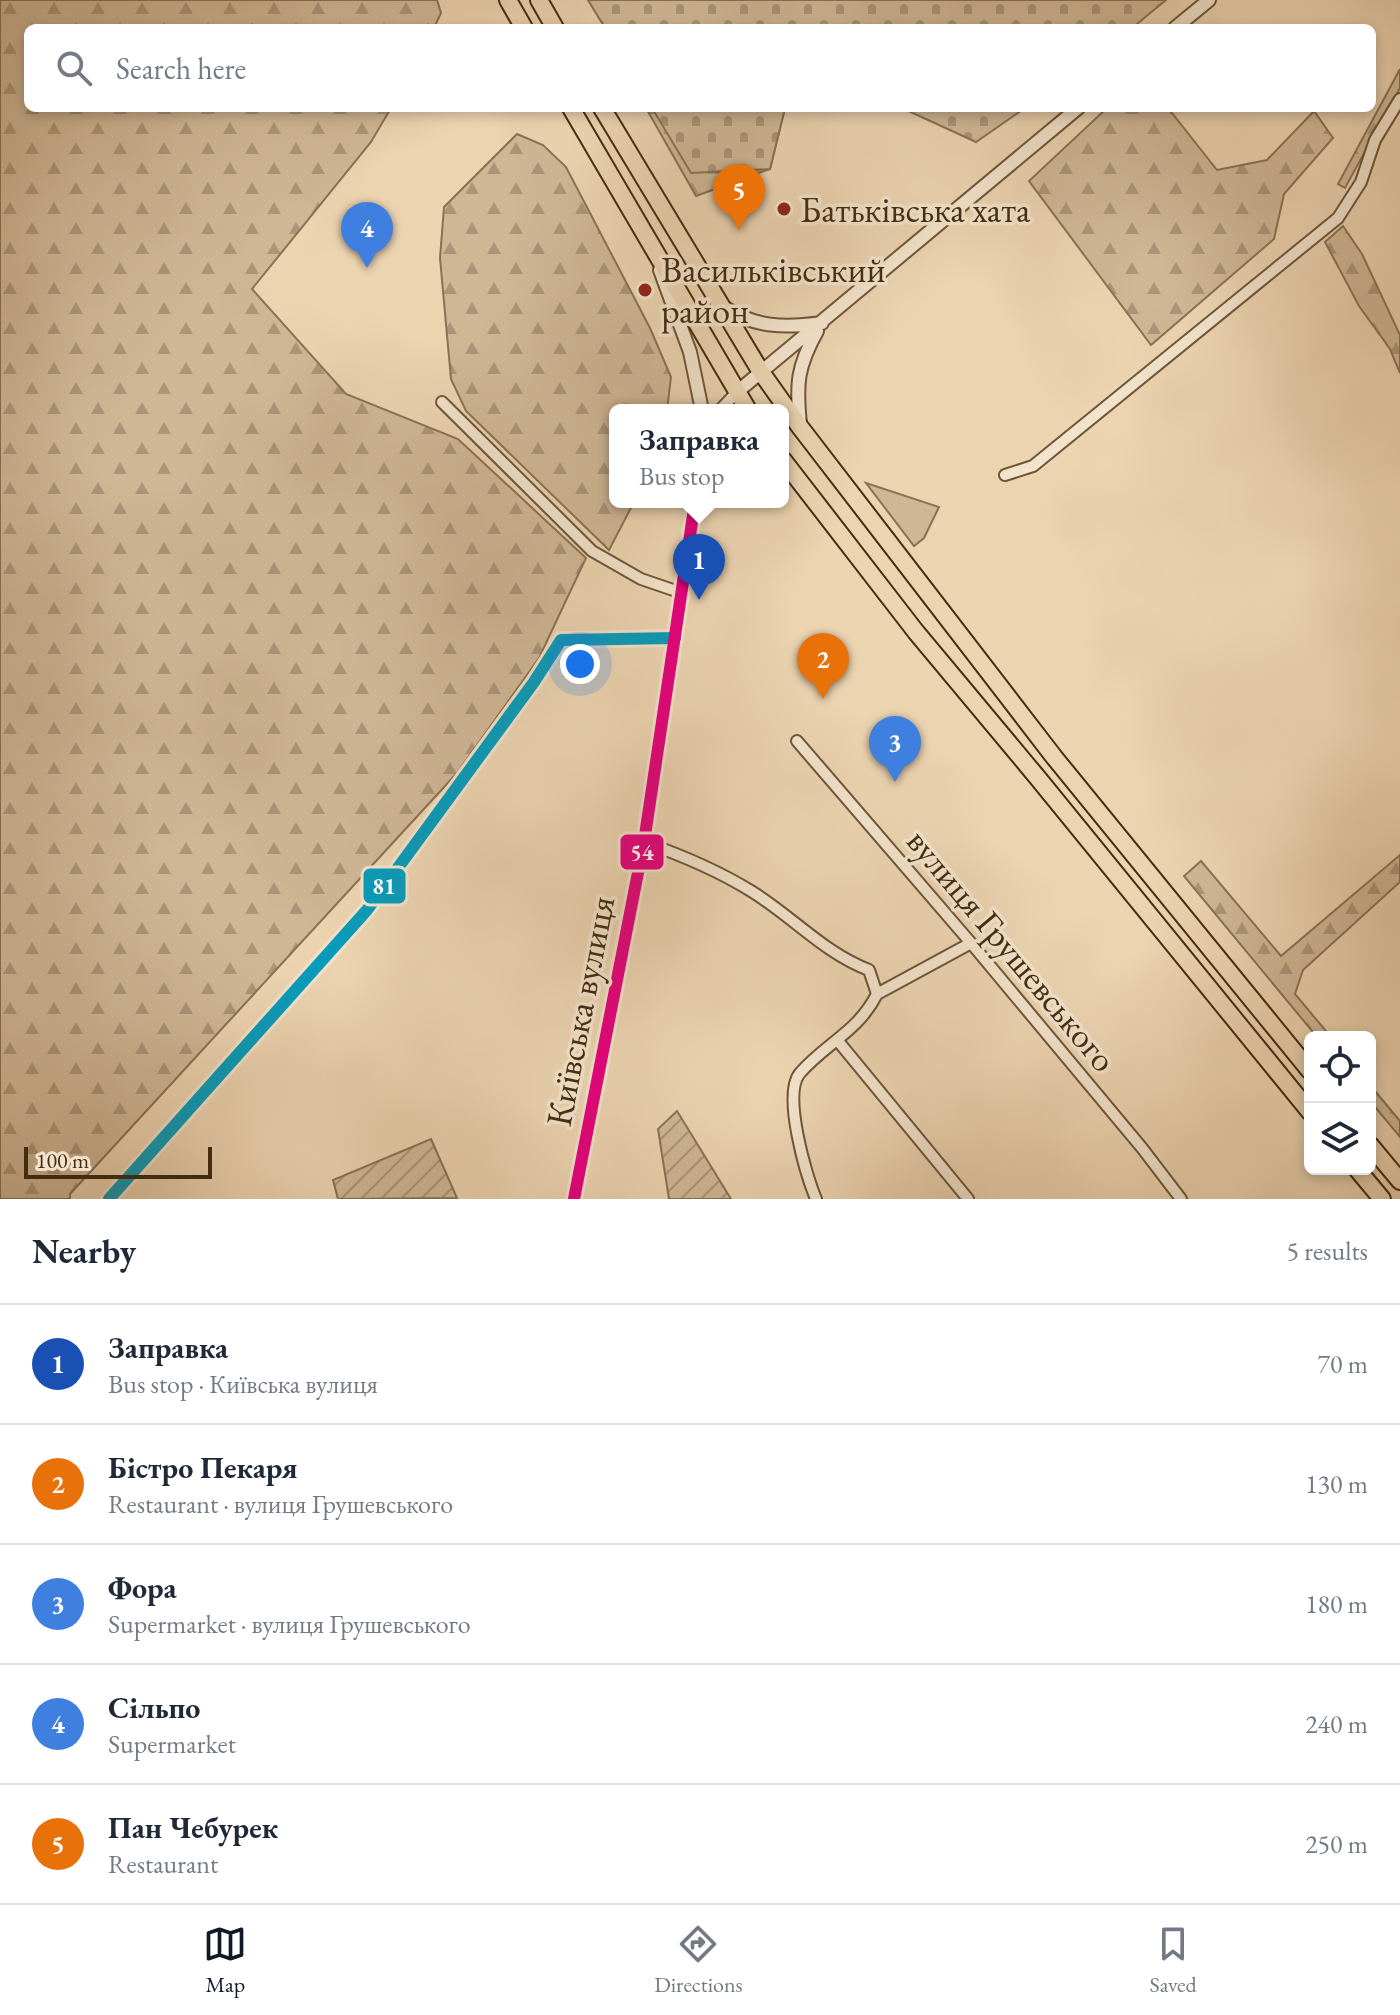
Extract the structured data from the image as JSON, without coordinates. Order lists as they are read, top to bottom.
{
  "streets": {
    "street": ["вулиця Грушевського", "Київська вулиця"]
  },
  "places": ["Батьківська хата", "Васильківський район"],
  "lines": ["transit line 54", "transit line 81"],
  "scale_bar": "100 m",
  "page": {
    "search": "Search here",
    "pins": [
      "5",
      "4",
      "1",
      "2",
      "3"
    ],
    "popup": ["Заправка", "Bus stop"],
    "scale": "100 m",
    "heading": ["Nearby", "5 results"],
    "list": [
      {
        "mark": "1",
        "name": "Заправка",
        "note": "Bus stop · Київська вулиця",
        "value": "70 m"
      },
      {
        "mark": "2",
        "name": "Бістро Пекаря",
        "note": "Restaurant · вулиця Грушевського",
        "value": "130 m"
      },
      {
        "mark": "3",
        "name": "Фора",
        "note": "Supermarket · вулиця Грушевського",
        "value": "180 m"
      },
      {
        "mark": "4",
        "name": "Сільпо",
        "note": "Supermarket",
        "value": "240 m"
      },
      {
        "mark": "5",
        "name": "Пан Чебурек",
        "note": "Restaurant",
        "value": "250 m"
      }
    ],
    "nav": ["Map", "Directions", "Saved"]
  }
}
